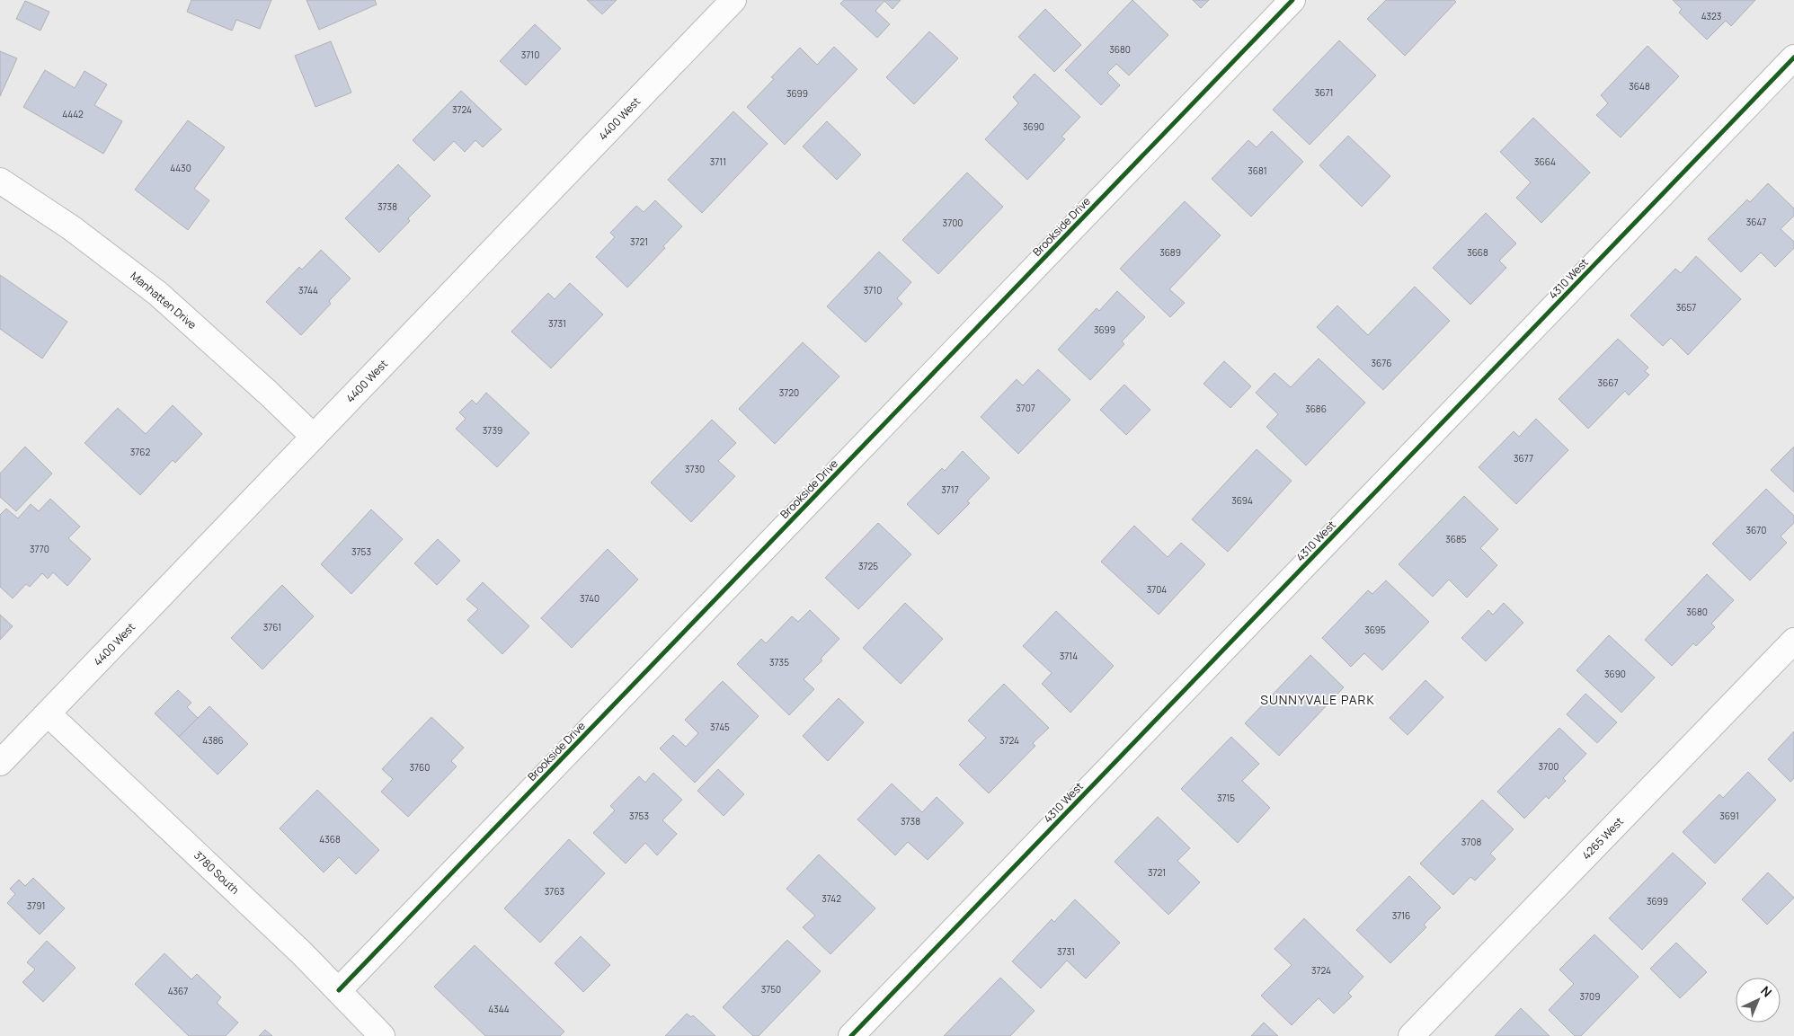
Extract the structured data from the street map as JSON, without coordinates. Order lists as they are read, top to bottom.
{
  "streets": {
    "street": [
      "4400 West",
      "Brookside Drive",
      "4310 West",
      "Manhatten Drive",
      "4265 West",
      "3780 South"
    ]
  },
  "crossings": [
    ["4400 West", "Manhatten Drive"],
    ["4400 West", "3780 South"],
    ["Brookside Drive", "3780 South"]
  ],
  "districts": ["SUNNYVALE PARK"],
  "house_numbers": [
    "4323",
    "3680",
    "3710",
    "3648",
    "3671",
    "3699",
    "3724",
    "4442",
    "3690",
    "3711",
    "3664",
    "4430",
    "3681",
    "3738",
    "3647",
    "3700",
    "3721",
    "3689",
    "3668",
    "3744",
    "3710",
    "3657",
    "3731",
    "3699",
    "3676",
    "3667",
    "3720",
    "3707",
    "3686",
    "3739",
    "3762",
    "3677",
    "3730",
    "3717",
    "3694",
    "3670",
    "3685",
    "3770",
    "3753",
    "3725",
    "3704",
    "3740",
    "3680",
    "3761",
    "3695",
    "3714",
    "3735",
    "3690",
    "3745",
    "4386",
    "3724",
    "3700",
    "3760",
    "3715",
    "3753",
    "3691",
    "3738",
    "4368",
    "3708",
    "3721",
    "3763",
    "3742",
    "3699",
    "3791",
    "3716",
    "3731",
    "3724",
    "3750",
    "4367",
    "3709",
    "4344"
  ],
  "north": "top right"
}
